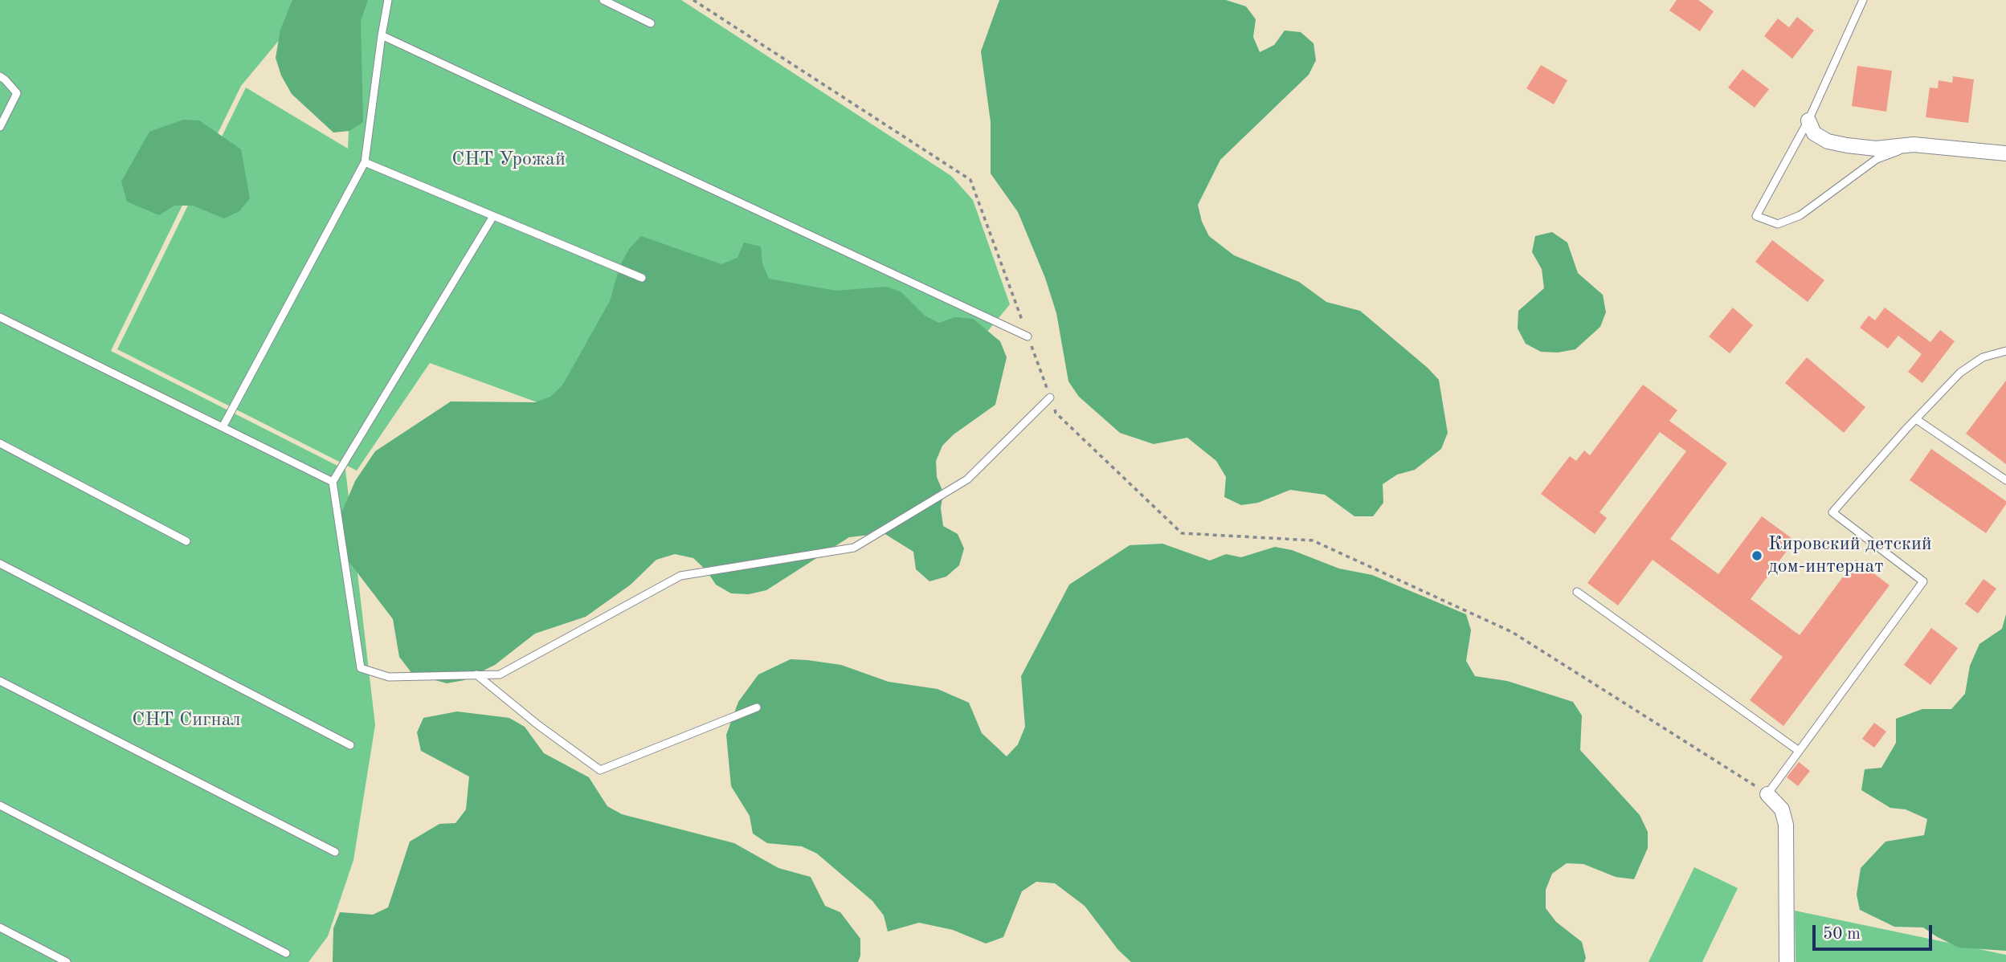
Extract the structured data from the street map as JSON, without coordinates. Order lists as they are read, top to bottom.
{
  "parks": ["СНТ Урожай", "СНТ Сигнал"],
  "places": ["Кировский детский дом-интернат"],
  "scale_bar": "50 m"
}
